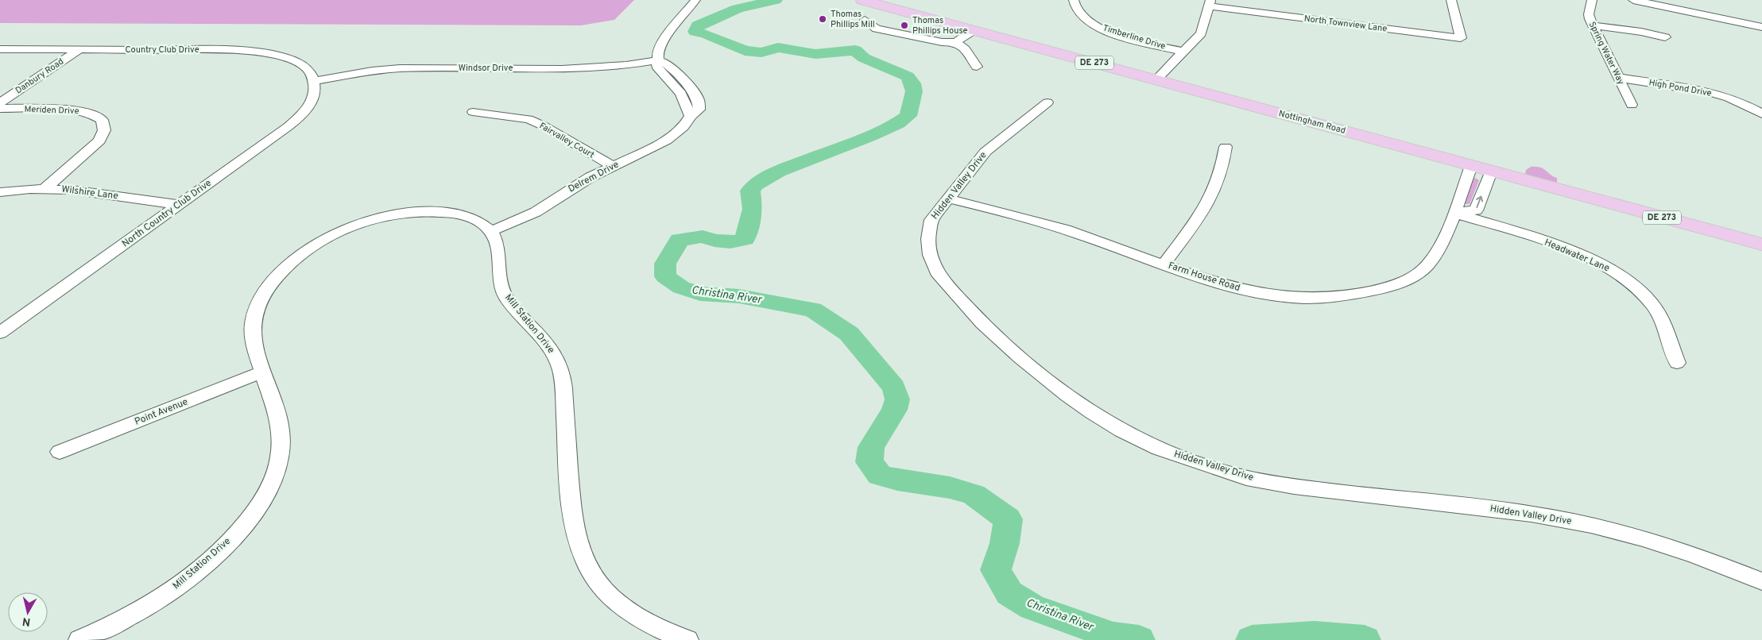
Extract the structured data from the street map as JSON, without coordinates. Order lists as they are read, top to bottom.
{
  "streets": {
    "main road": ["DE 273", "Nottingham Road"],
    "street": [
      "North Townview Lane",
      "Timberline Drive",
      "Country Club Drive",
      "Spring Water Way",
      "Windsor Drive",
      "Danbury Road",
      "High Pond Drive",
      "Meriden Drive",
      "Fairvalley Court",
      "Delrem Drive",
      "Hidden Valley Drive",
      "Wilshire Lane",
      "North Country Club Drive",
      "Headwater Lane",
      "Farm House Road",
      "Mill Station Drive",
      "Point Avenue"
    ]
  },
  "crossings": [
    ["Country Club Drive", "Windsor Drive"],
    ["Country Club Drive", "Danbury Road"],
    ["Country Club Drive", "North Country Club Drive"],
    ["Spring Water Way", "High Pond Drive"],
    ["Windsor Drive", "Delrem Drive"],
    ["Windsor Drive", "North Country Club Drive"],
    ["Meriden Drive", "Wilshire Lane"],
    ["Nottingham Road", "Farm House Road"],
    ["Fairvalley Court", "Delrem Drive"],
    ["Delrem Drive", "Mill Station Drive"],
    ["Hidden Valley Drive", "Farm House Road"],
    ["Wilshire Lane", "North Country Club Drive"],
    ["Headwater Lane", "Farm House Road"],
    ["Mill Station Drive", "Point Avenue"]
  ],
  "water": ["Christina River"],
  "places": ["Thomas Phillips Mill", "Thomas Phillips House"],
  "north": "bottom"
}
